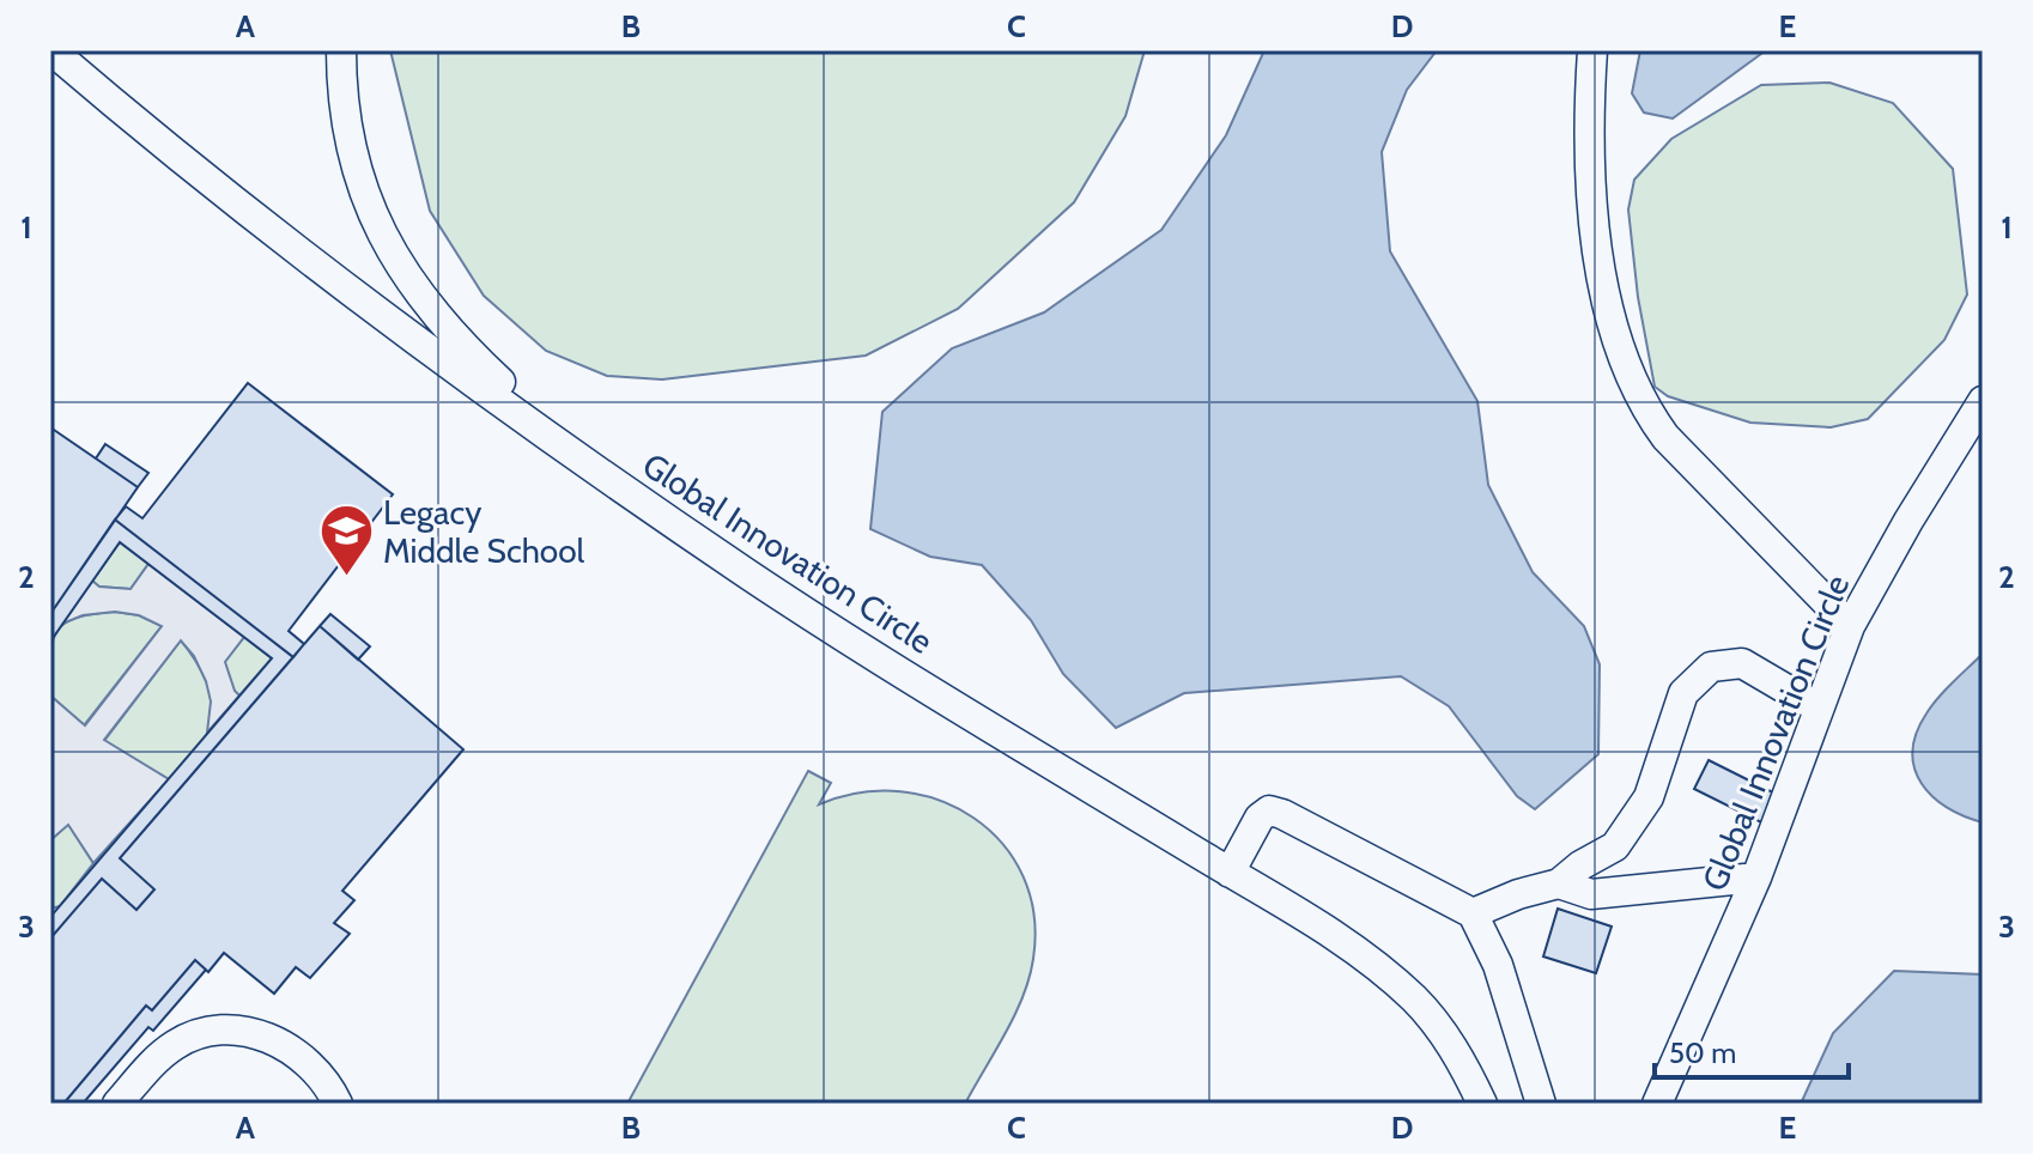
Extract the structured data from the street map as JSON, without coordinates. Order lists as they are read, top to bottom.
{
  "streets": {
    "lane": ["Global Innovation Circle"]
  },
  "places": {
    "school or university": ["Legacy Middle School"]
  },
  "scale_bar": "50 m",
  "grid": {
    "columns": [
      "A",
      "B",
      "C",
      "D",
      "E"
    ],
    "rows": ["1", "2", "3"]
  }
}
